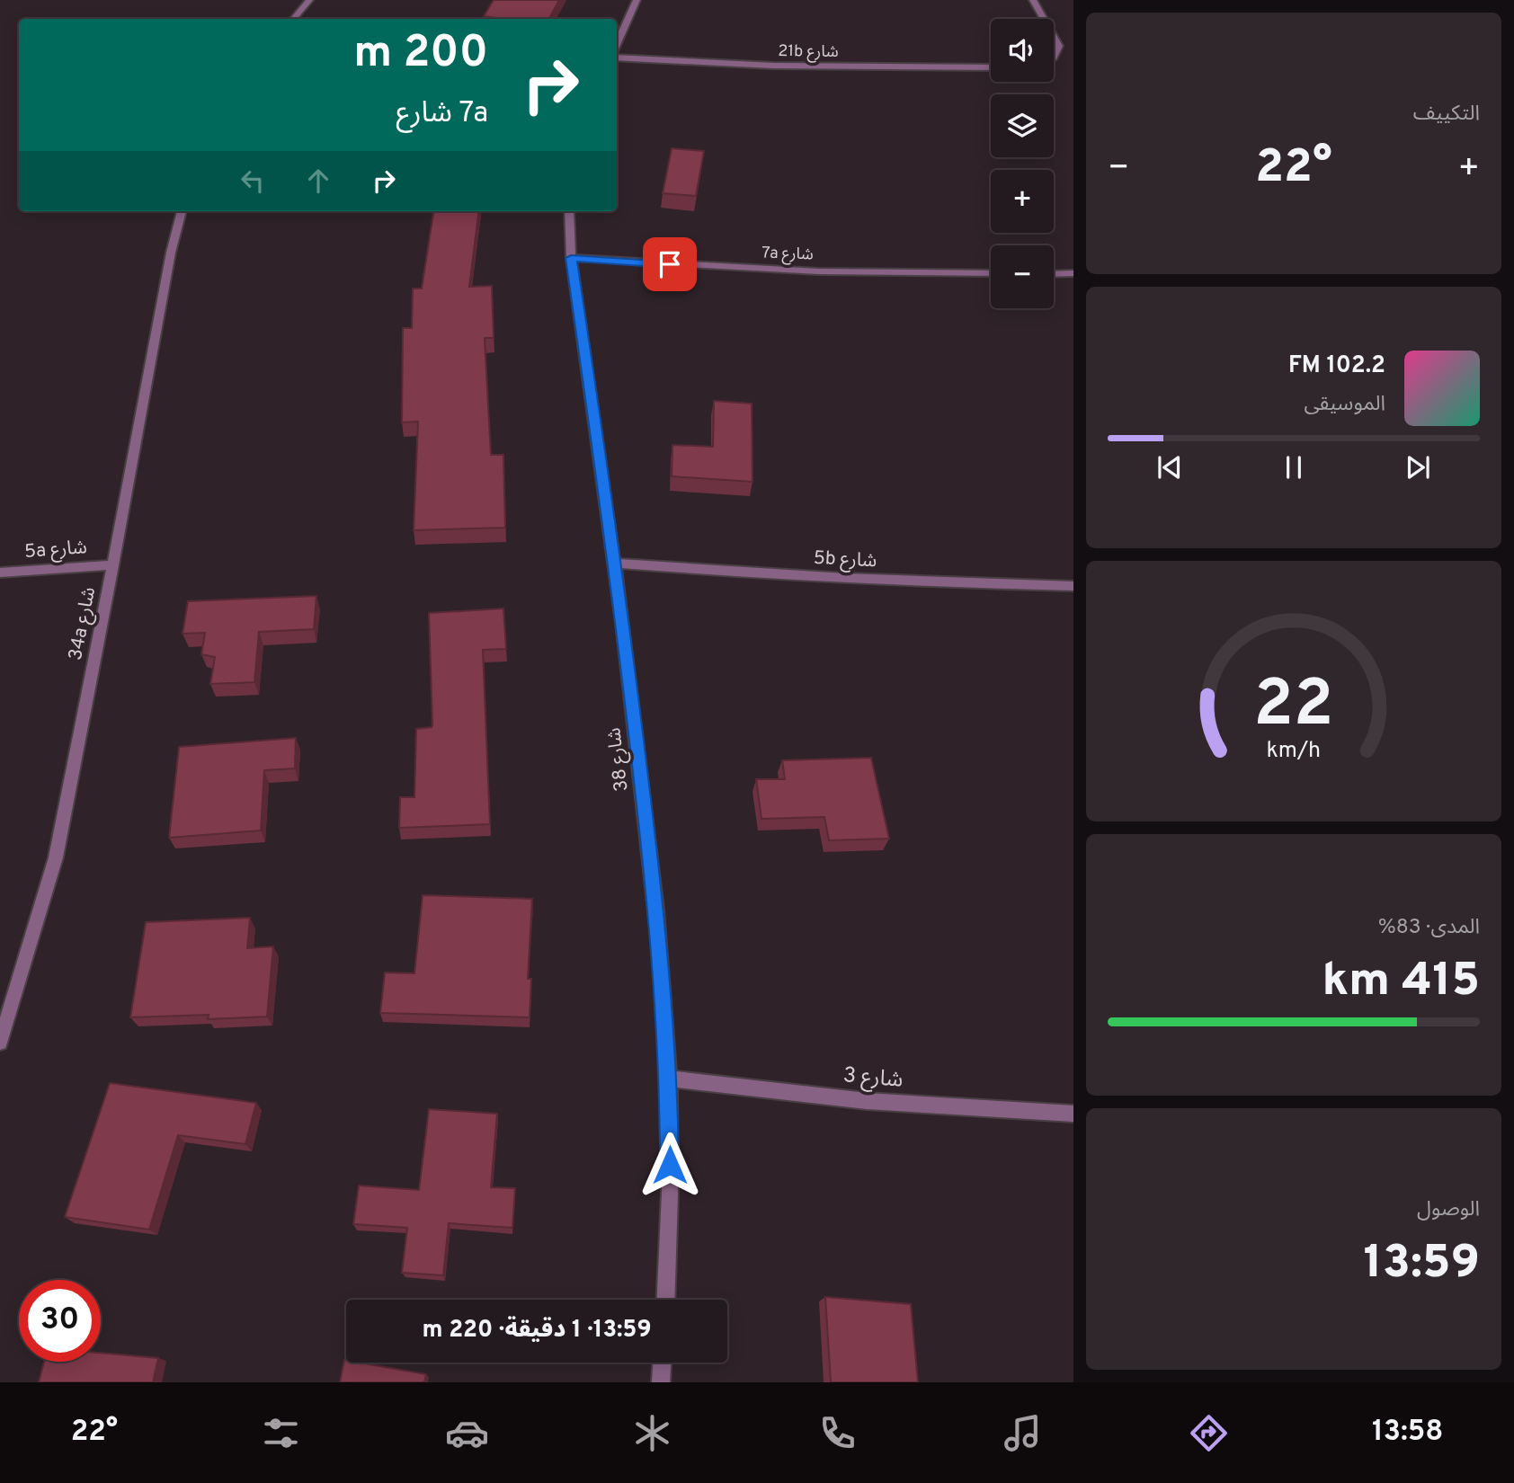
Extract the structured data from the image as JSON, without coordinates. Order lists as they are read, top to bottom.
{
  "streets": {
    "street": [
      "21b شارع",
      "7a شارع",
      "5a شارع",
      "5b شارع",
      "34a شارع",
      "شارع 38",
      "شارع 3"
    ]
  },
  "crossings": [
    ["7a شارع", "شارع 38"],
    ["5a شارع", "34a شارع"],
    ["5b شارع", "شارع 38"],
    ["شارع 38", "شارع 3"]
  ],
  "page": {
    "tile": [
      "التكييف",
      ["المدى · 83%", "415 km"],
      ["الوصول", "13:59"]
    ],
    "map_buttons": ["+", "−"],
    "turn": ["200 m", "7a شارع"],
    "heat": ["−", "22°", "+"],
    "song": ["102.2 FM", "الموسيقى"],
    "limit": "30",
    "trip": "13:59 · 1 دقيقة · 220 m",
    "tabs": ["13:58", "22°"],
    "gauge": ["22", "km/h"]
  }
}
